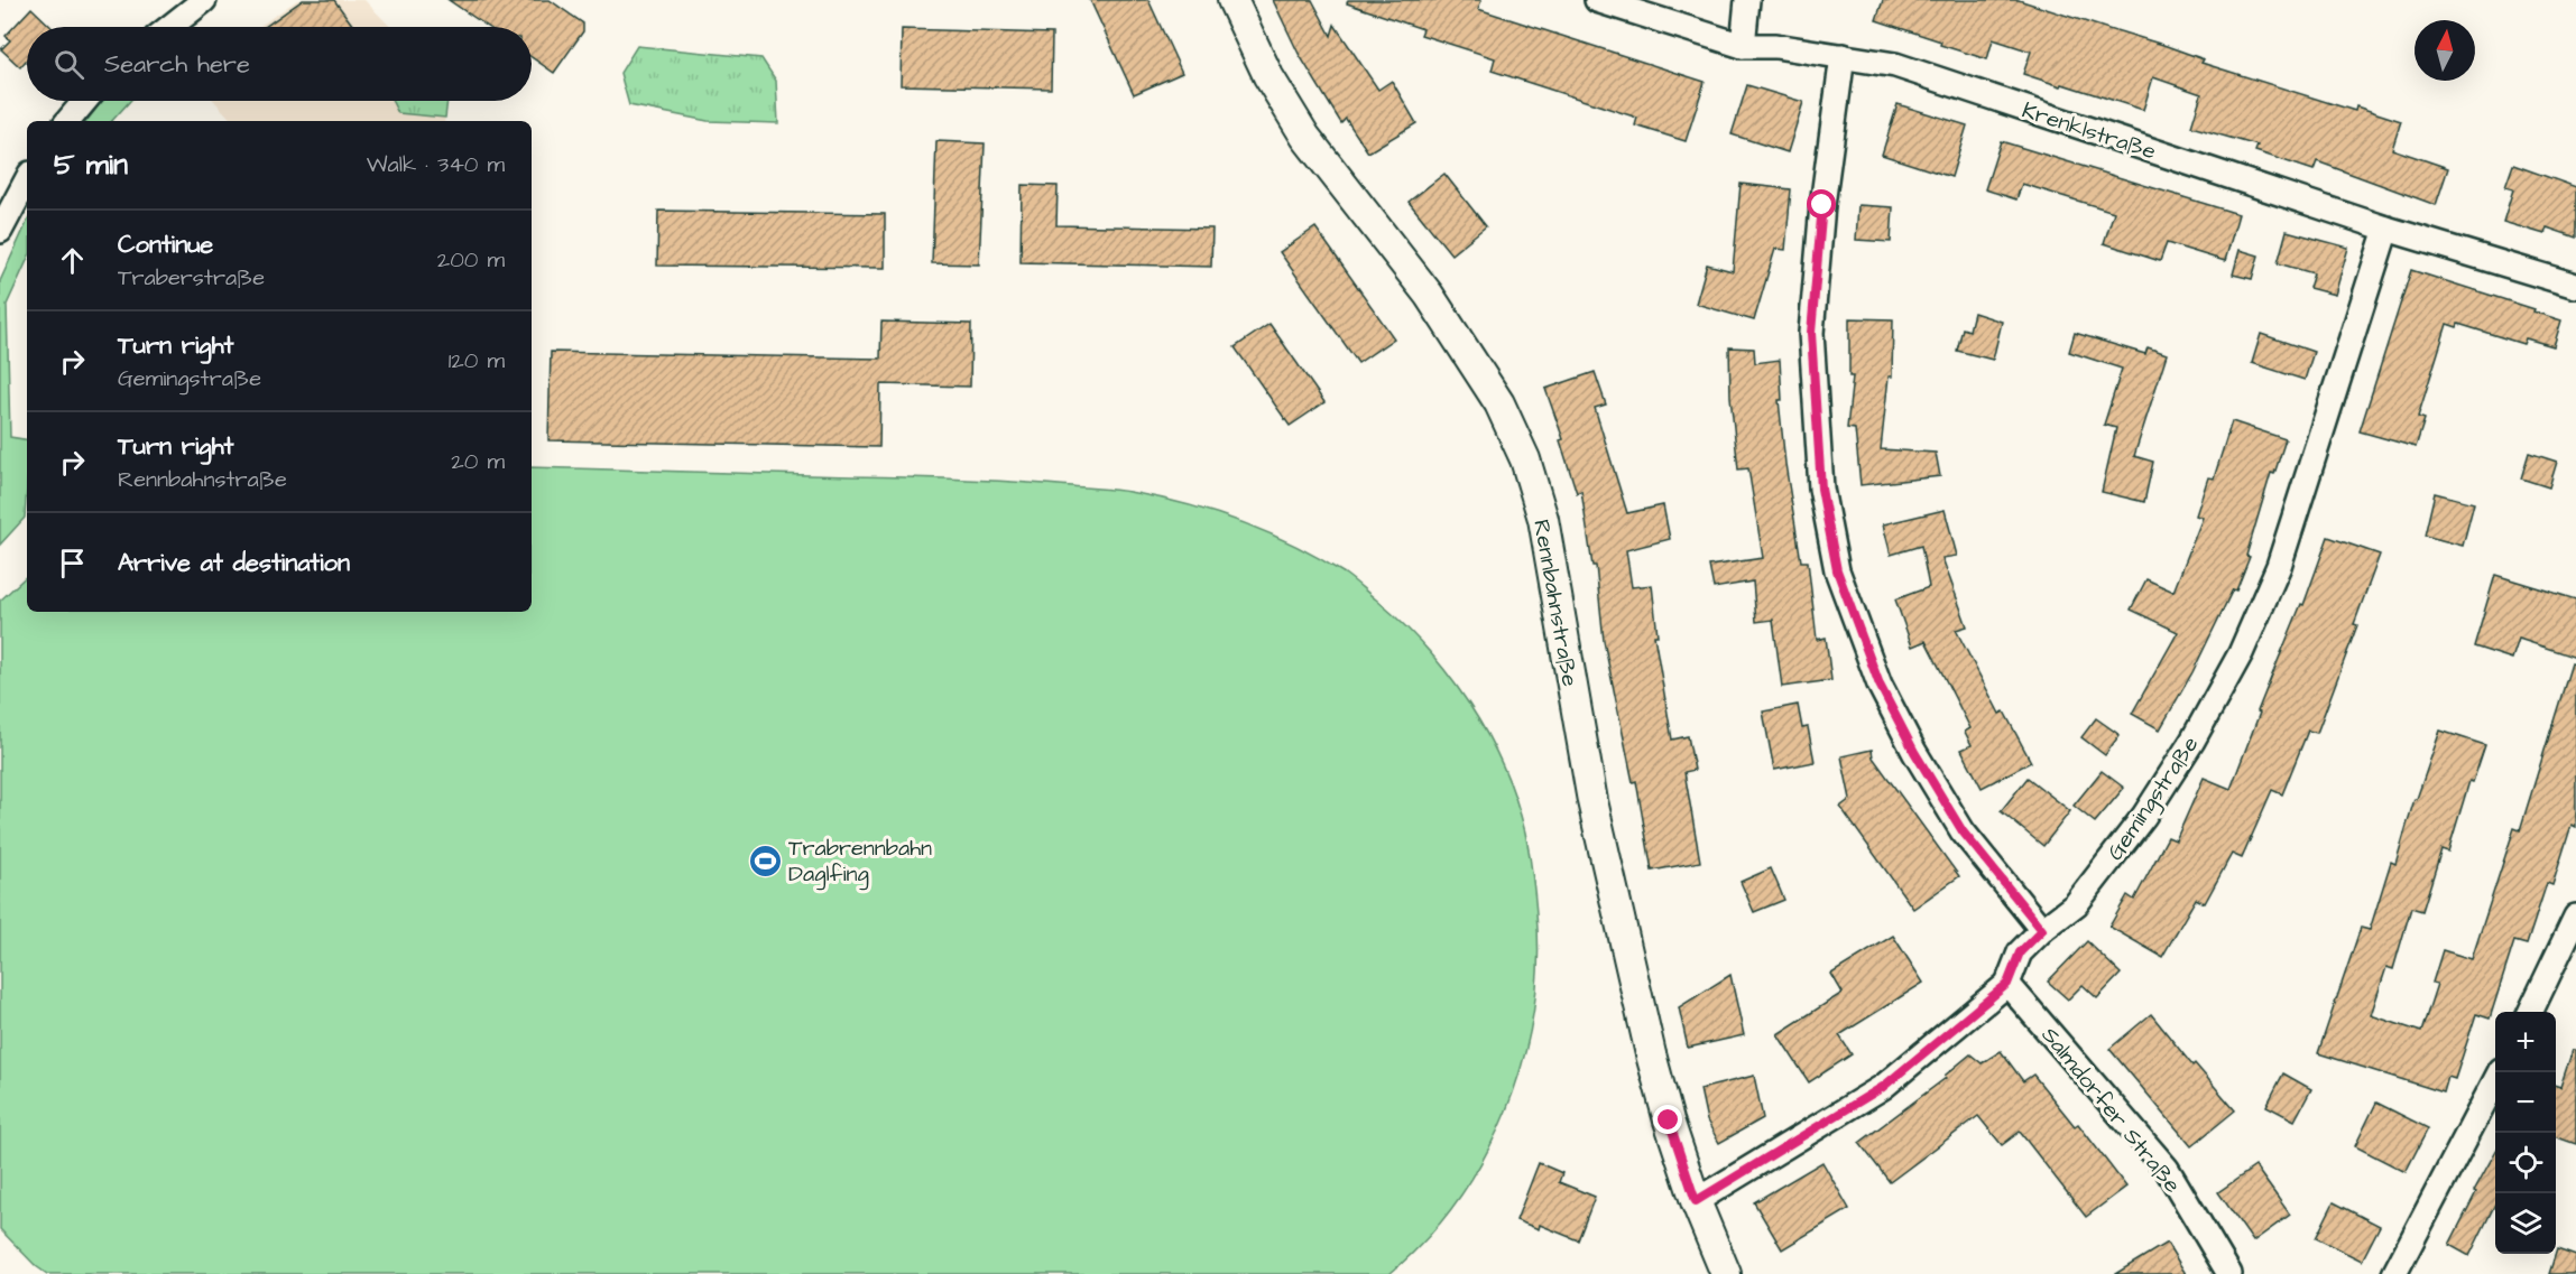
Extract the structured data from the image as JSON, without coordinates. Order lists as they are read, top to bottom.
{
  "streets": {
    "street": [
      "Krenklstraße",
      "Rennbahnstraße",
      "Gemingstraße",
      "Salmdorfer Straße"
    ]
  },
  "crossings": [
    ["Krenklstraße", "Gemingstraße"],
    ["Rennbahnstraße", "Gemingstraße"],
    ["Gemingstraße", "Salmdorfer Straße"]
  ],
  "places": {
    "sports": ["Trabrennbahn Daglfing"]
  },
  "north": "top",
  "page": {
    "search": "Search here",
    "heading": ["5 min", "Walk · 340 m"],
    "list": [
      ["Continue", "Traberstraße", "200 m"],
      ["Turn right", "Gemingstraße", "120 m"],
      ["Turn right", "Rennbahnstraße", "20 m"],
      "Arrive at destination"
    ],
    "map_buttons": ["+", "−"]
  }
}
